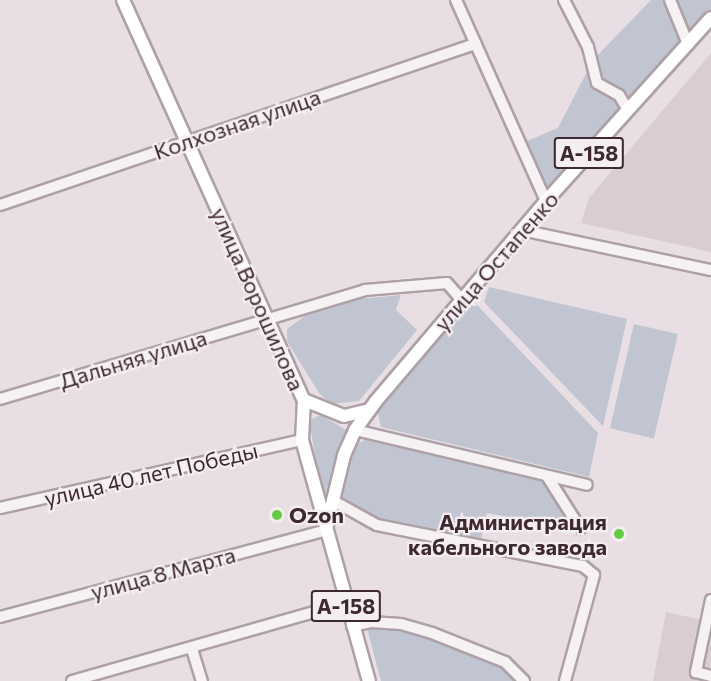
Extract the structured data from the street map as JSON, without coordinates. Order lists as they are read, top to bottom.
{
  "streets": {
    "main road": ["А-158", "улица Остапенко", "улица Ворошилова"],
    "street": [
      "Колхозная улица",
      "Дальняя улица",
      "улица 40 лет Победы",
      "улица 8 Марта"
    ]
  },
  "crossings": [
    ["Колхозная улица", "улица Ворошилова"],
    ["улица Остапенко", "улица Ворошилова"],
    ["улица Остапенко", "Дальняя улица"],
    ["улица Остапенко", "улица 8 Марта"],
    ["улица Ворошилова", "Дальняя улица"],
    ["улица Ворошилова", "улица 40 лет Победы"],
    ["улица Ворошилова", "улица 8 Марта"]
  ],
  "places": ["Ozon", "Администрация кабельного завода"]
}
